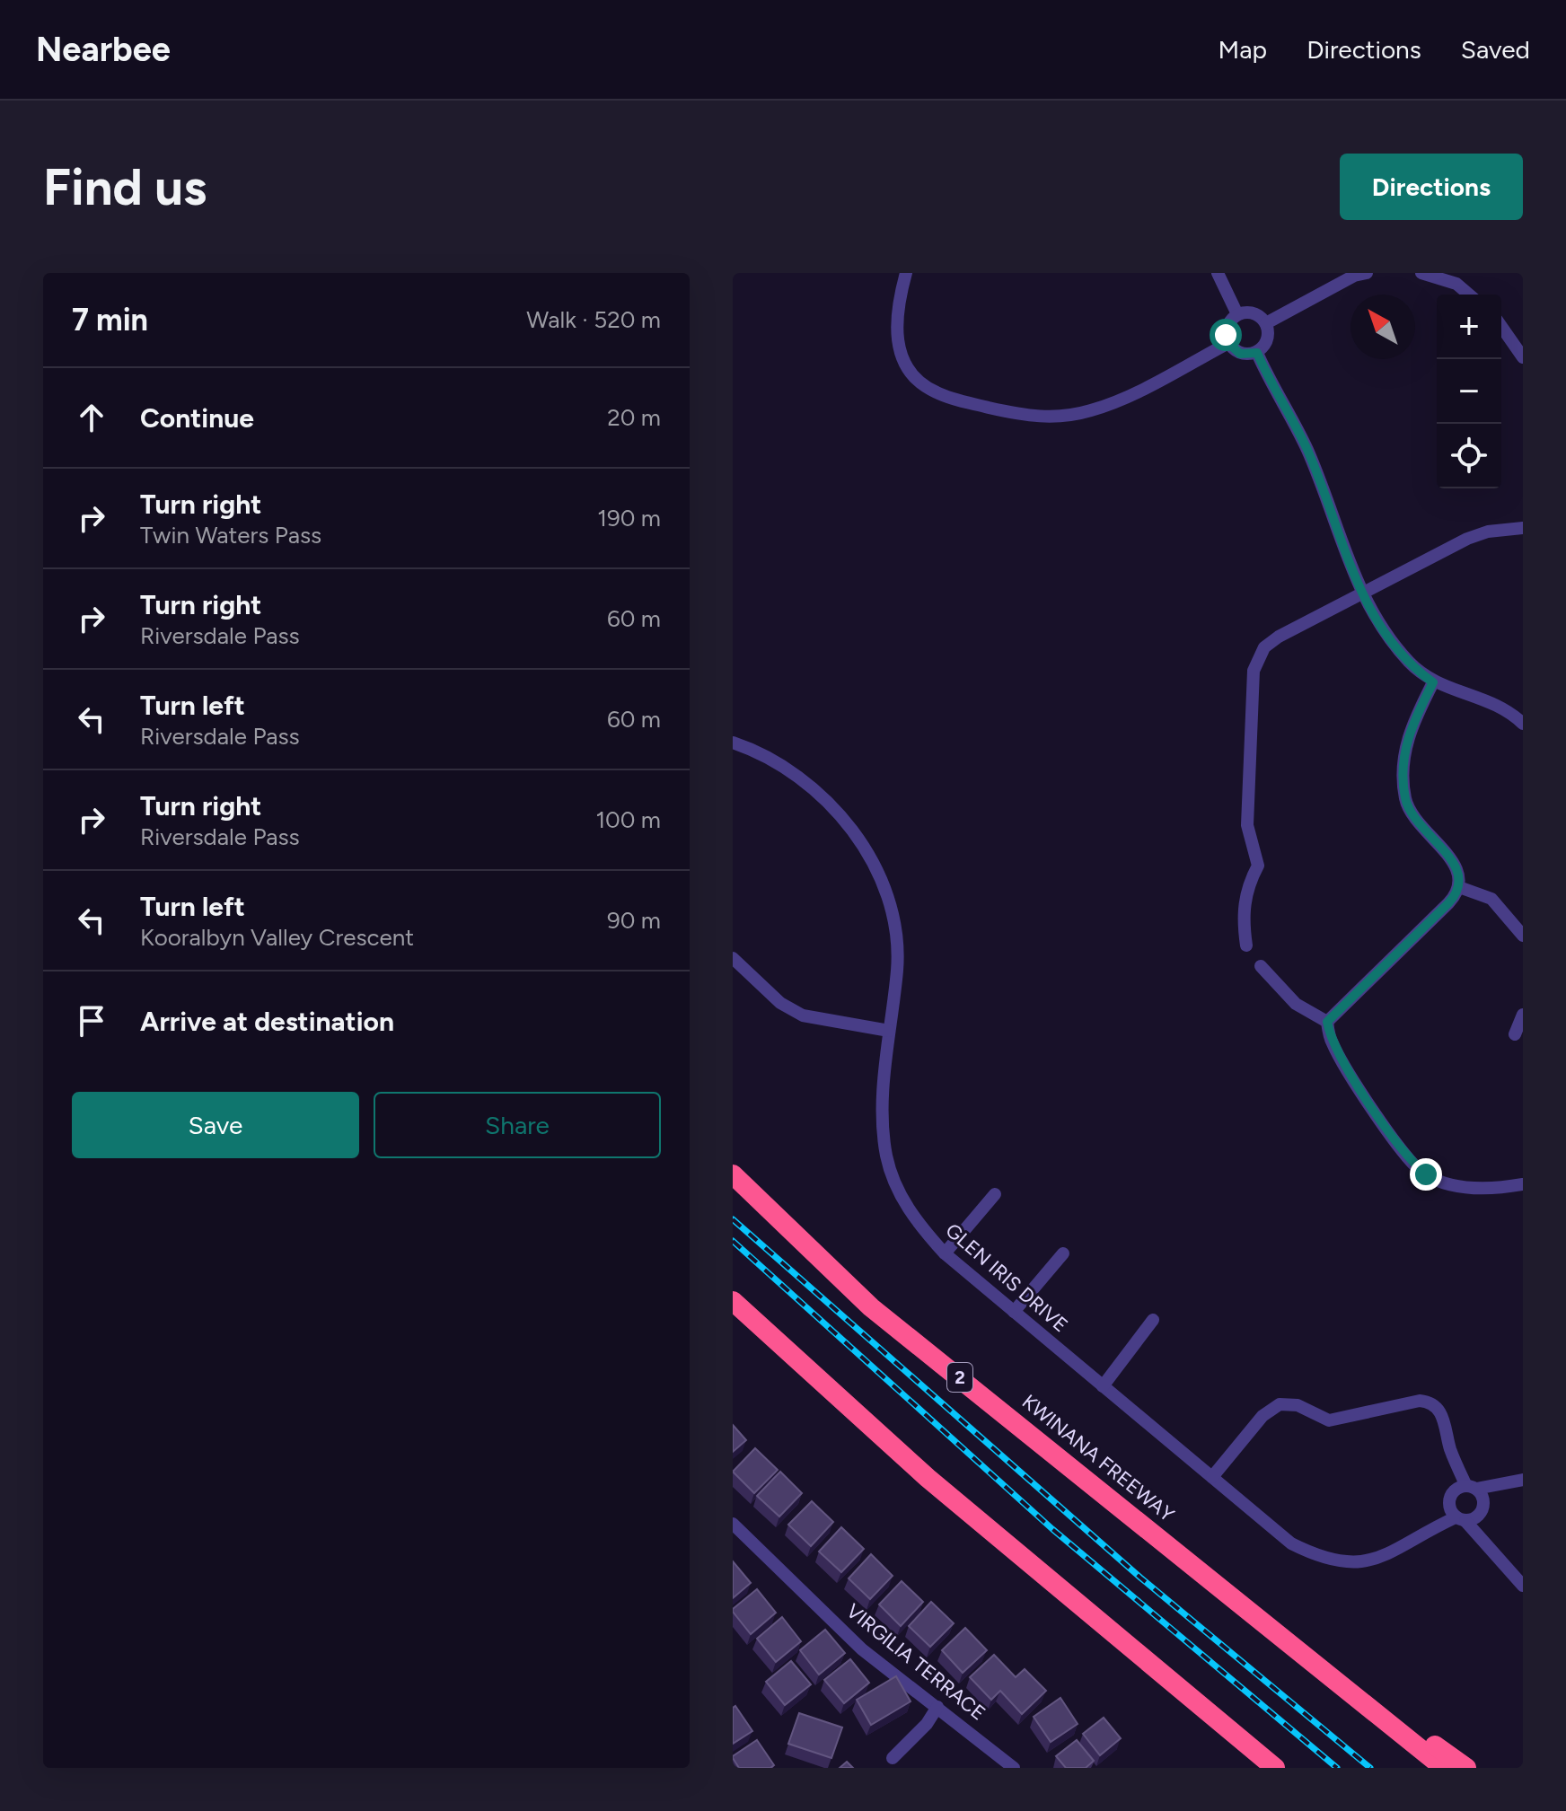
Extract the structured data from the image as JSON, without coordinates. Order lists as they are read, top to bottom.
{
  "streets": {
    "highway": ["2", "KWINANA FREEWAY"],
    "street": ["GLEN IRIS DRIVE", "VIRGILIA TERRACE"]
  },
  "north": "top left",
  "page": {
    "header": "Nearbee",
    "nav": ["Map", "Directions", "Saved"],
    "buttons": [
      "Directions",
      ["Save", "Share"]
    ],
    "title": "Find us",
    "heading": ["7 min", "Walk · 520 m"],
    "map_buttons": ["+", "−"],
    "list": [
      ["Continue", "20 m"],
      ["Turn right", "Twin Waters Pass", "190 m"],
      ["Turn right", "Riversdale Pass", "60 m"],
      ["Turn left", "Riversdale Pass", "60 m"],
      ["Turn right", "Riversdale Pass", "100 m"],
      ["Turn left", "Kooralbyn Valley Crescent", "90 m"],
      "Arrive at destination"
    ]
  }
}
